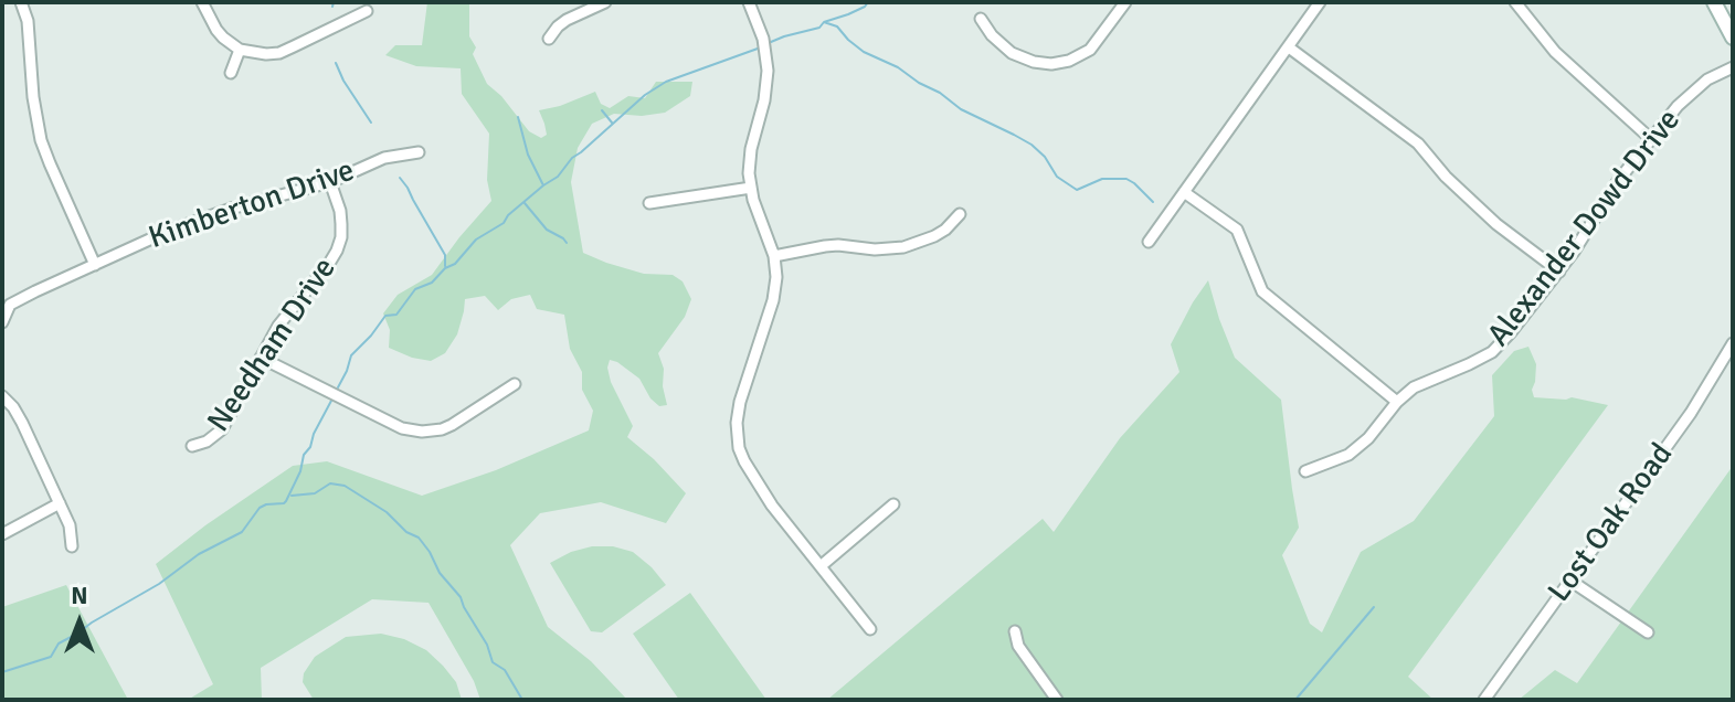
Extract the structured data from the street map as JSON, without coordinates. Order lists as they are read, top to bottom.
{
  "streets": {
    "street": [
      "Kimberton Drive",
      "Alexander Dowd Drive",
      "Needham Drive",
      "Lost Oak Road"
    ]
  },
  "crossings": [
    ["Kimberton Drive", "Needham Drive"]
  ],
  "north": "top"
}
